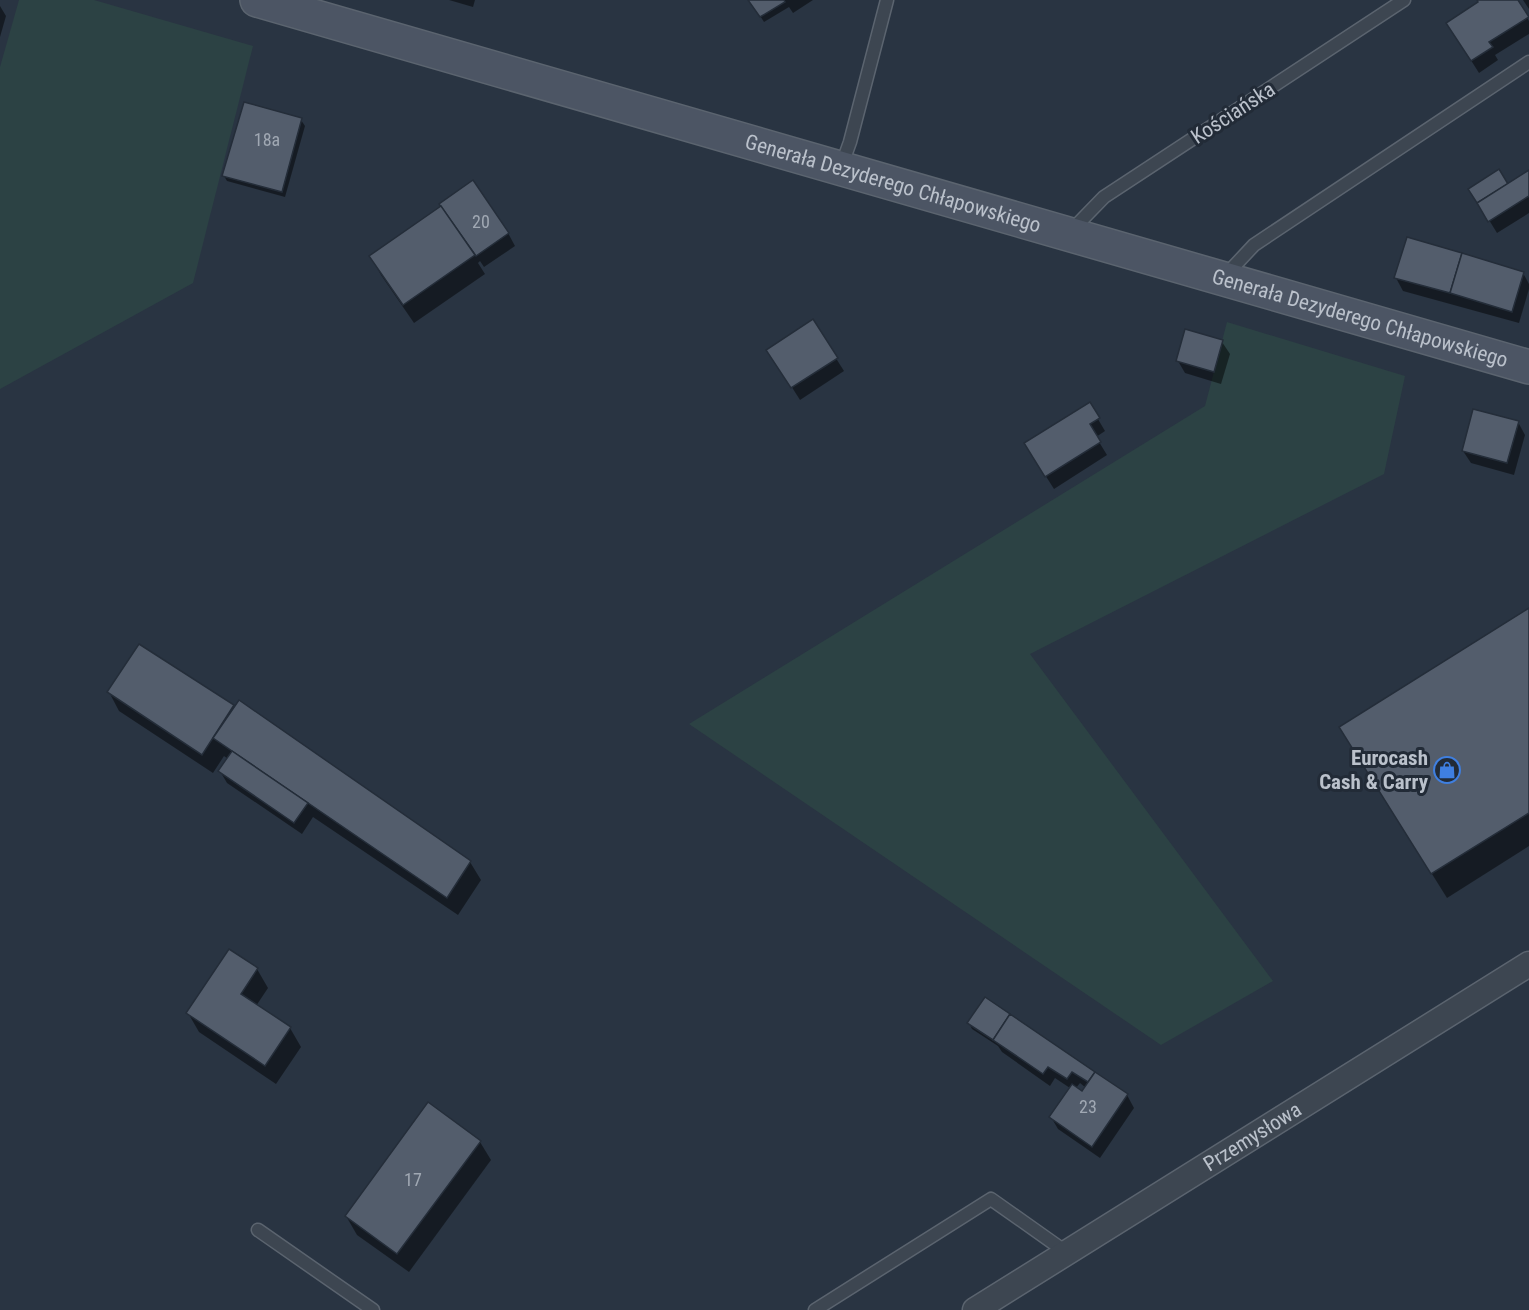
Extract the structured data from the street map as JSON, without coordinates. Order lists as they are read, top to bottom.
{
  "streets": {
    "street": ["Generała Dezyderego Chłapowskiego", "Przemysłowa"],
    "lane": ["Kościańska"]
  },
  "crossings": [
    ["Kościańska", "Generała Dezyderego Chłapowskiego"]
  ],
  "places": {
    "shop": ["Eurocash Cash & Carry"]
  },
  "house_numbers": [
    "18a",
    "20",
    "23",
    "17"
  ]
}
